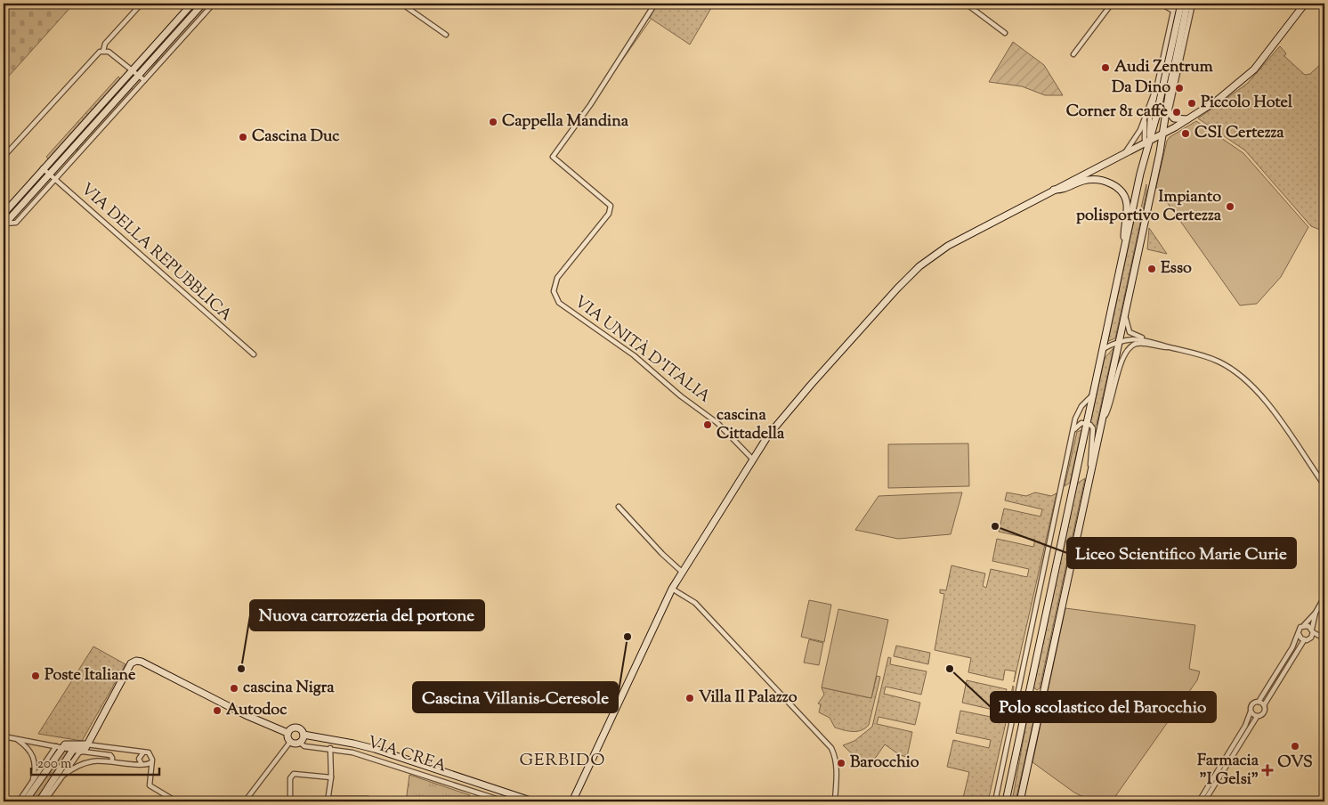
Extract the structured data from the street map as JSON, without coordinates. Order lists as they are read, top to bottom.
{
  "streets": {
    "street": ["VIA DELLA REPUBBLICA", "VIA UNITÀ D'ITALIA", "VIA CREA"]
  },
  "districts": ["GERBIDO"],
  "places": {
    "other": [
      "Audi Zentrum",
      "Da Dino",
      "Piccolo Hotel",
      "Corner 81 caffè",
      "Cappella Mandina",
      "CSI Certezza",
      "Cascina Duc",
      "Impianto polisportivo Certezza",
      "Esso",
      "cascina Cittadella",
      "Liceo Scientifico Marie Curie",
      "Cascina Villanis-Ceresole",
      "Nuova carrozzeria del portone",
      "Polo scolastico del Barocchio",
      "Poste Italiane",
      "cascina Nigra",
      "Villa Il Palazzo",
      "Autodoc",
      "OVS",
      "Barocchio"
    ],
    "health": ["Farmacia \"I Gelsi\""]
  },
  "scale_bar": "200 m"
}
